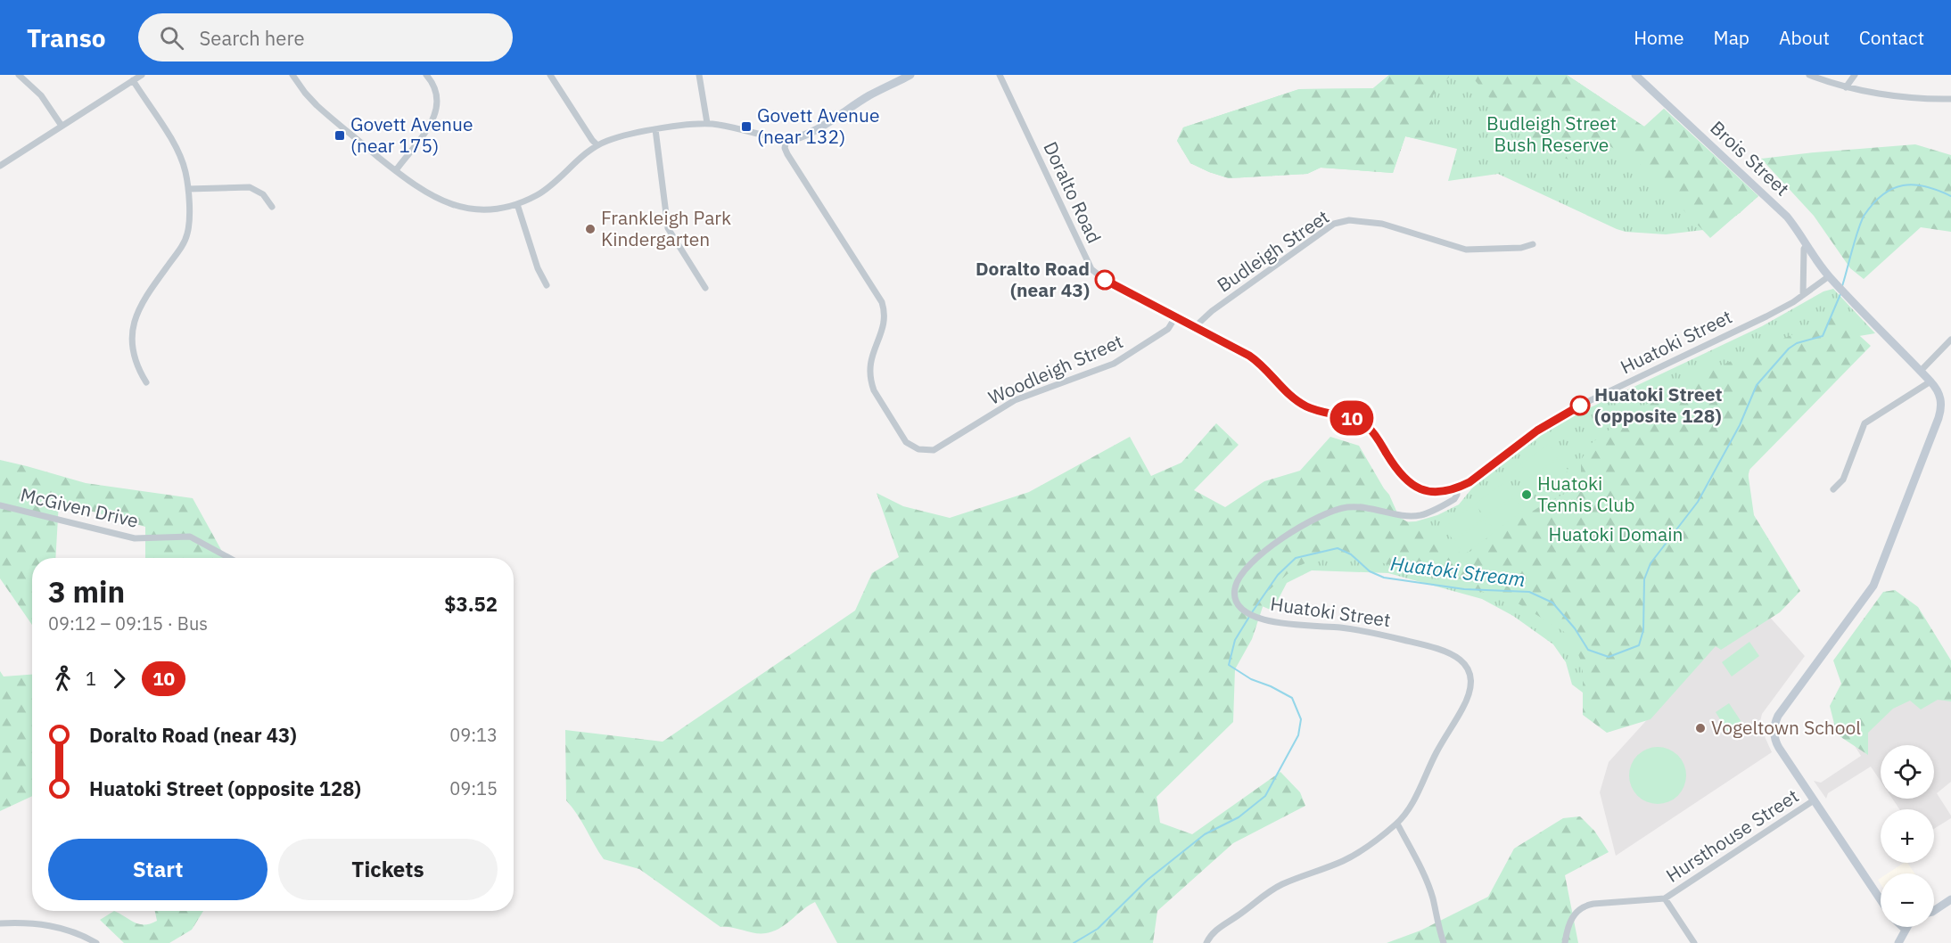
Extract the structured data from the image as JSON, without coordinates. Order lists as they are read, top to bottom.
{
  "streets": {
    "main road": ["Brois Street"],
    "street": [
      "Doralto Road",
      "Budleigh Street",
      "Huatoki Street",
      "Woodleigh Street",
      "McGiven Drive",
      "Hursthouse Street"
    ]
  },
  "crossings": [
    ["Brois Street", "Huatoki Street"],
    ["Doralto Road", "Budleigh Street"],
    ["Doralto Road", "Huatoki Street"],
    ["Doralto Road", "Woodleigh Street"]
  ],
  "water": ["Huatoki Stream"],
  "parks": ["Budleigh Street Bush Reserve", "Huatoki Domain"],
  "places": {
    "transit": ["Govett Avenue (near 132)", "Govett Avenue (near 175)"],
    "other": [
      "Frankleigh Park Kindergarten",
      "Doralto Road (near 43)",
      "Huatoki Street (opposite 128)",
      "Huatoki Tennis Club",
      "Vogeltown School"
    ]
  },
  "lines": ["bus line 10"],
  "page": {
    "header": "Transo",
    "search": "Search here",
    "nav": [
      "Home",
      "Map",
      "About",
      "Contact"
    ],
    "on_map": "10",
    "heading": ["3 min", "09:12 – 09:15 · Bus", "$3.52"],
    "legs": ["1", "10"],
    "list": [
      {
        "name": "Doralto Road (near 43)",
        "value": "09:13"
      },
      {
        "name": "Huatoki Street (opposite 128)",
        "value": "09:15"
      }
    ],
    "map_buttons": ["+", "−"],
    "buttons": ["Start", "Tickets"]
  }
}
